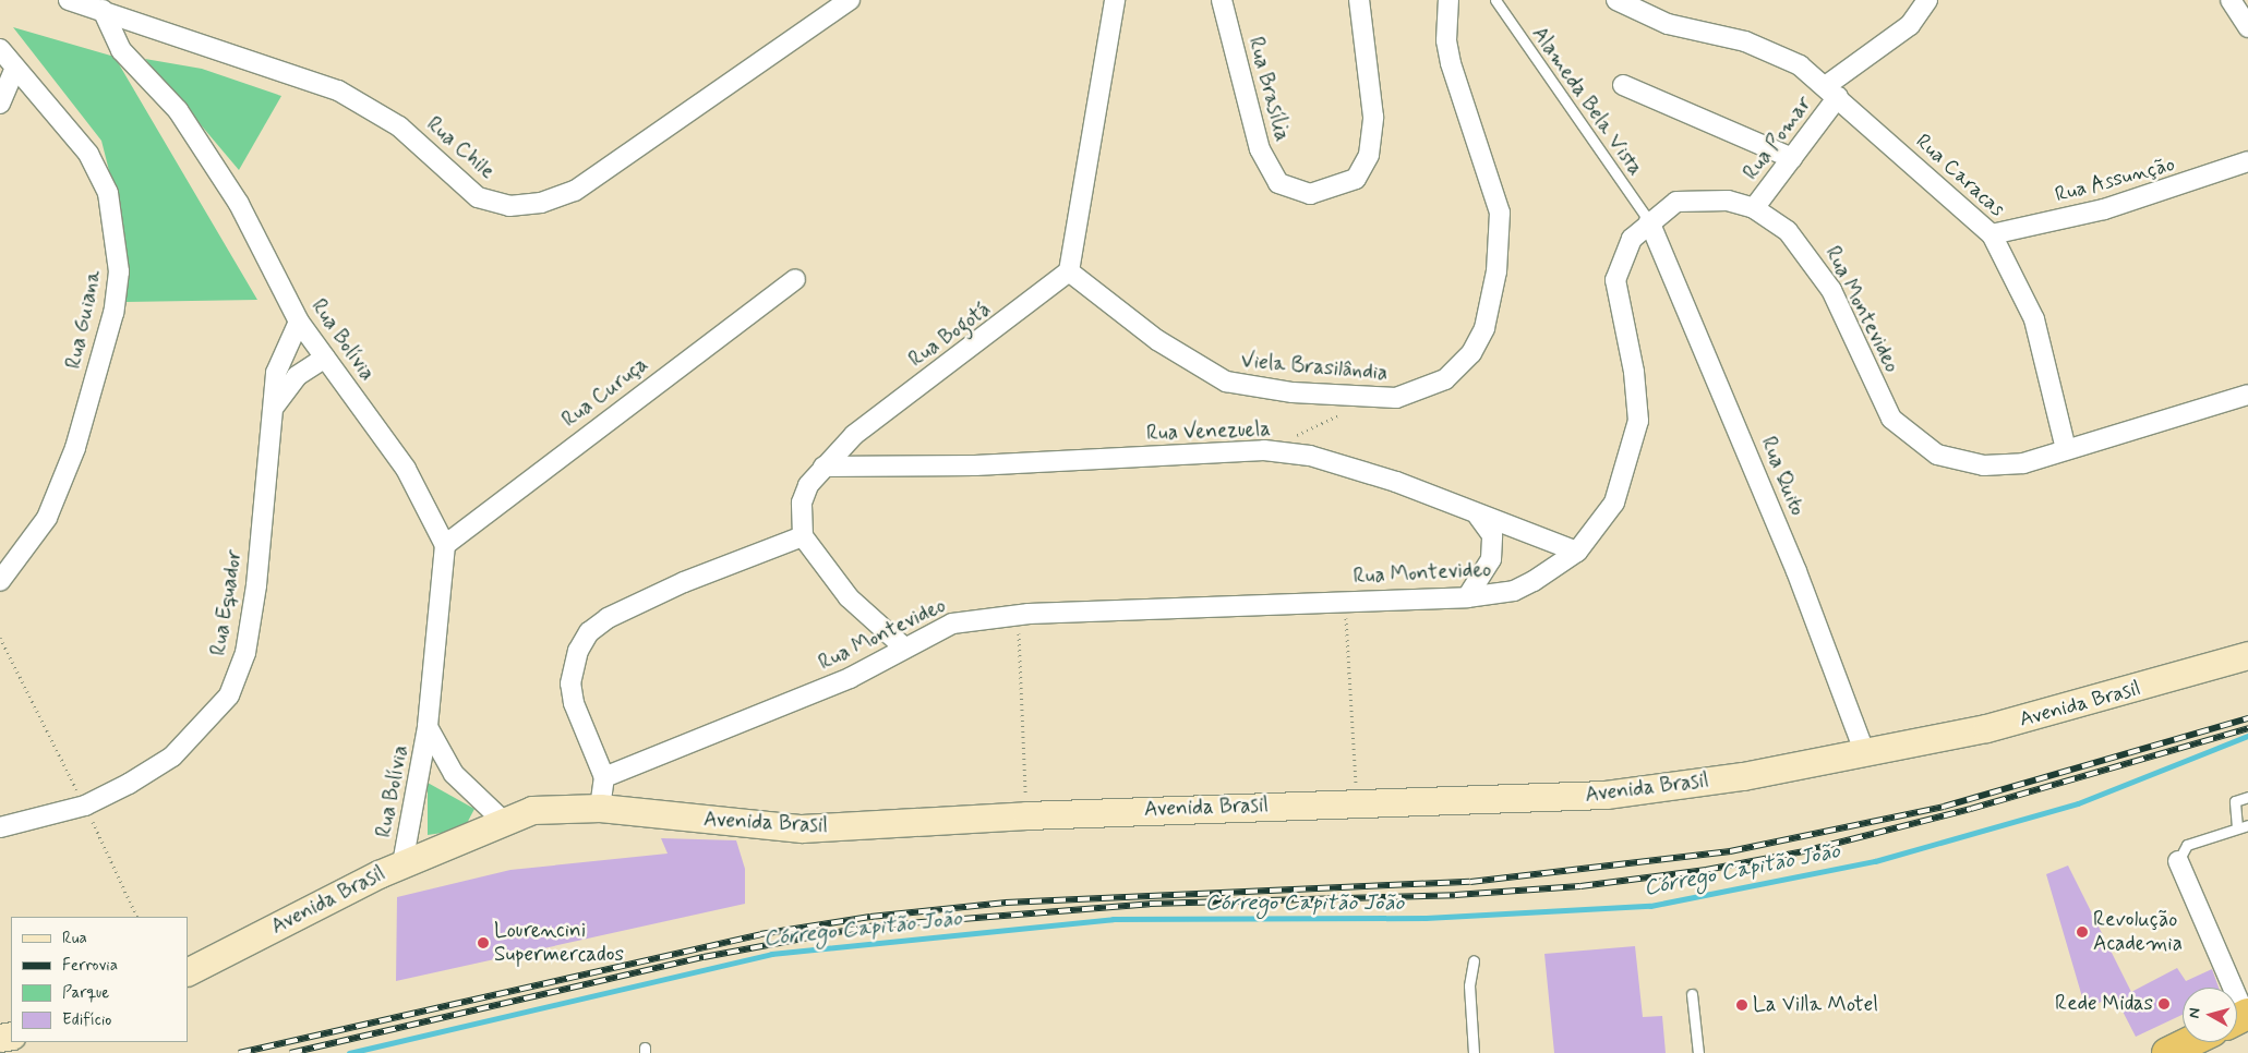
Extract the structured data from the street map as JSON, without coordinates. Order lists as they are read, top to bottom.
{
  "streets": {
    "main road": ["Avenida Brasil"],
    "street": [
      "Rua Brasília",
      "Rua Pomar",
      "Rua Chile",
      "Rua Caracas",
      "Rua Assunção",
      "Rua Montevideo",
      "Rua Guiana",
      "Rua Bogotá",
      "Rua Bolívia",
      "Viela Brasilândia",
      "Rua Curuça",
      "Rua Venezuela",
      "Rua Quito",
      "Rua Equador"
    ],
    "lane": ["Alameda Bela Vista"]
  },
  "crossings": [
    ["Alameda Bela Vista", "Rua Montevideo"],
    ["Alameda Bela Vista", "Rua Quito"],
    ["Rua Pomar", "Rua Caracas"],
    ["Rua Pomar", "Rua Montevideo"],
    ["Rua Chile", "Rua Bolívia"],
    ["Rua Caracas", "Rua Assunção"],
    ["Rua Caracas", "Rua Montevideo"],
    ["Rua Montevideo", "Rua Venezuela"],
    ["Rua Montevideo", "Rua Quito"],
    ["Rua Bogotá", "Viela Brasilândia"],
    ["Rua Bogotá", "Rua Venezuela"],
    ["Rua Bolívia", "Rua Curuça"],
    ["Rua Bolívia", "Rua Equador"],
    ["Rua Bolívia", "Avenida Brasil"],
    ["Rua Quito", "Avenida Brasil"]
  ],
  "water": ["Córrego Capitão João"],
  "places": [
    "Revolução Academia",
    "Lourencini Supermercados",
    "Rede Midas",
    "La Villa Motel"
  ],
  "legend": [
    "Rua",
    "Ferrovia",
    "Parque",
    "Edifício"
  ],
  "north": "left"
}
